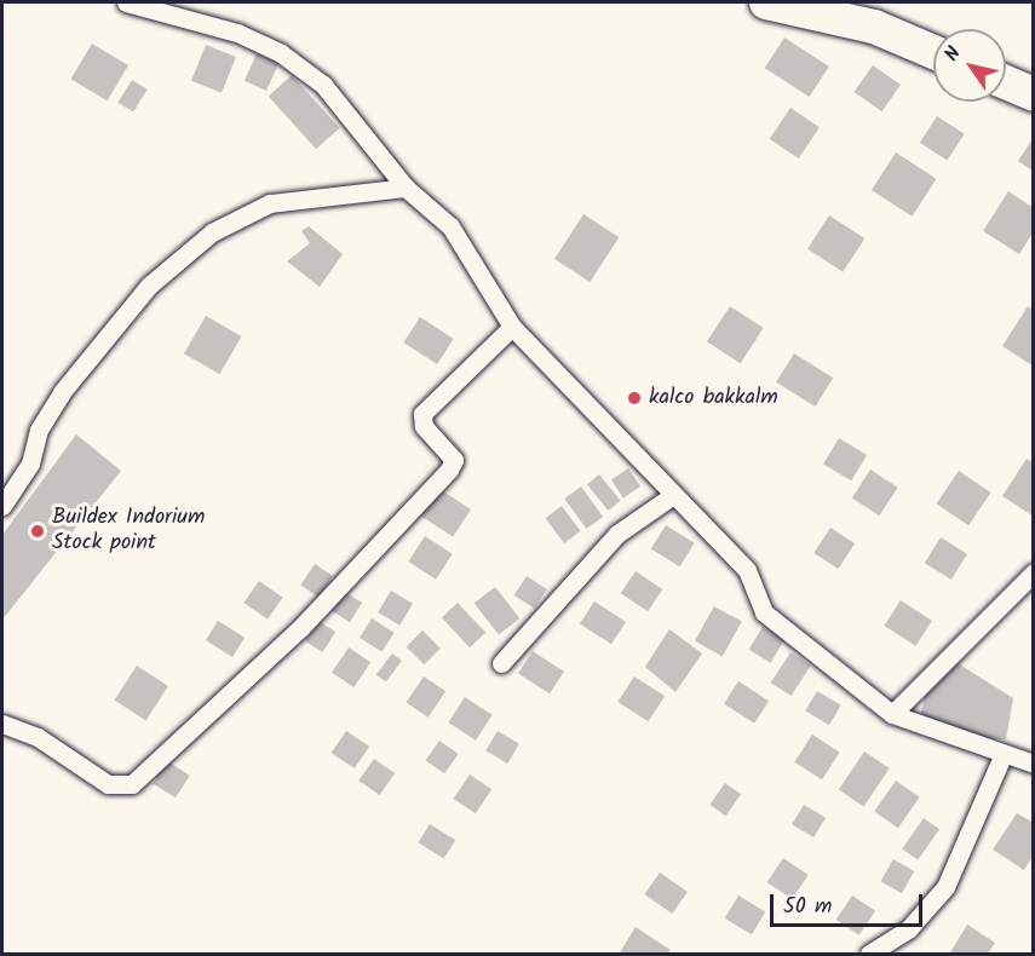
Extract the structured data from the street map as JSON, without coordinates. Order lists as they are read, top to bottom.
{
  "places": ["kalco bakkalm", "Buildex Indorium Stock point"],
  "scale_bar": "50 m",
  "north": "top left"
}
